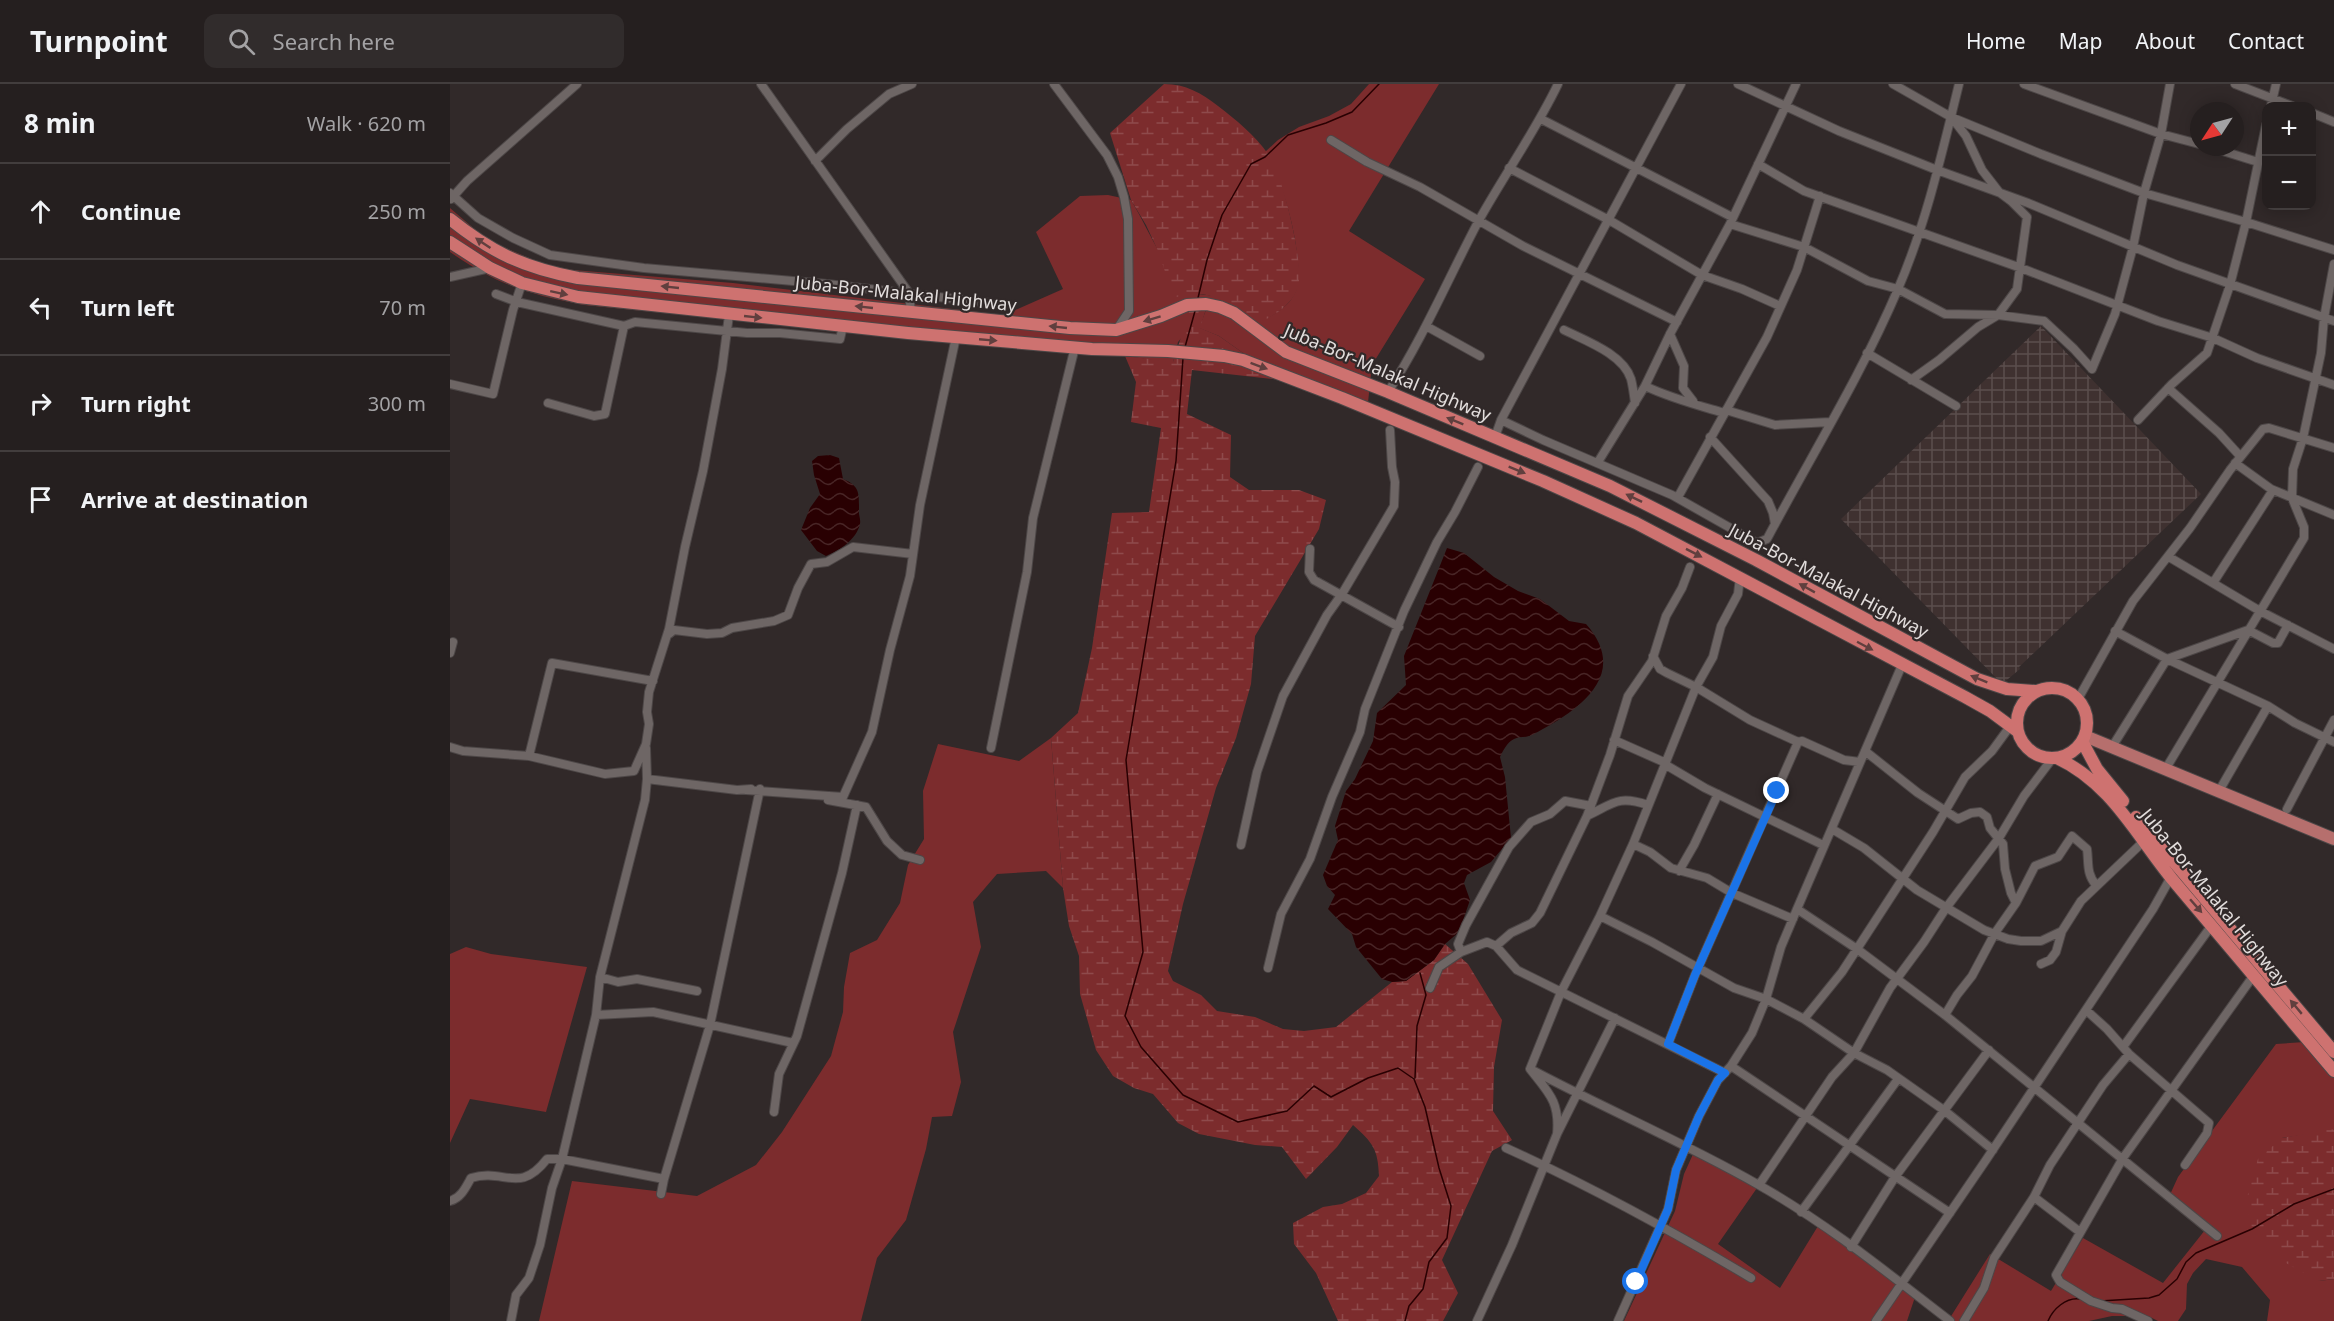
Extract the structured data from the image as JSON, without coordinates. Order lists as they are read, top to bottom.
{
  "streets": {
    "highway": ["Juba-Bor-Malakal Highway"]
  },
  "north": "bottom left",
  "page": {
    "header": "Turnpoint",
    "search": "Search here",
    "nav": [
      "Home",
      "Map",
      "About",
      "Contact"
    ],
    "heading": ["8 min", "Walk · 620 m"],
    "map_buttons": ["+", "−"],
    "list": [
      ["Continue", "250 m"],
      ["Turn left", "70 m"],
      ["Turn right", "300 m"],
      "Arrive at destination"
    ]
  }
}
